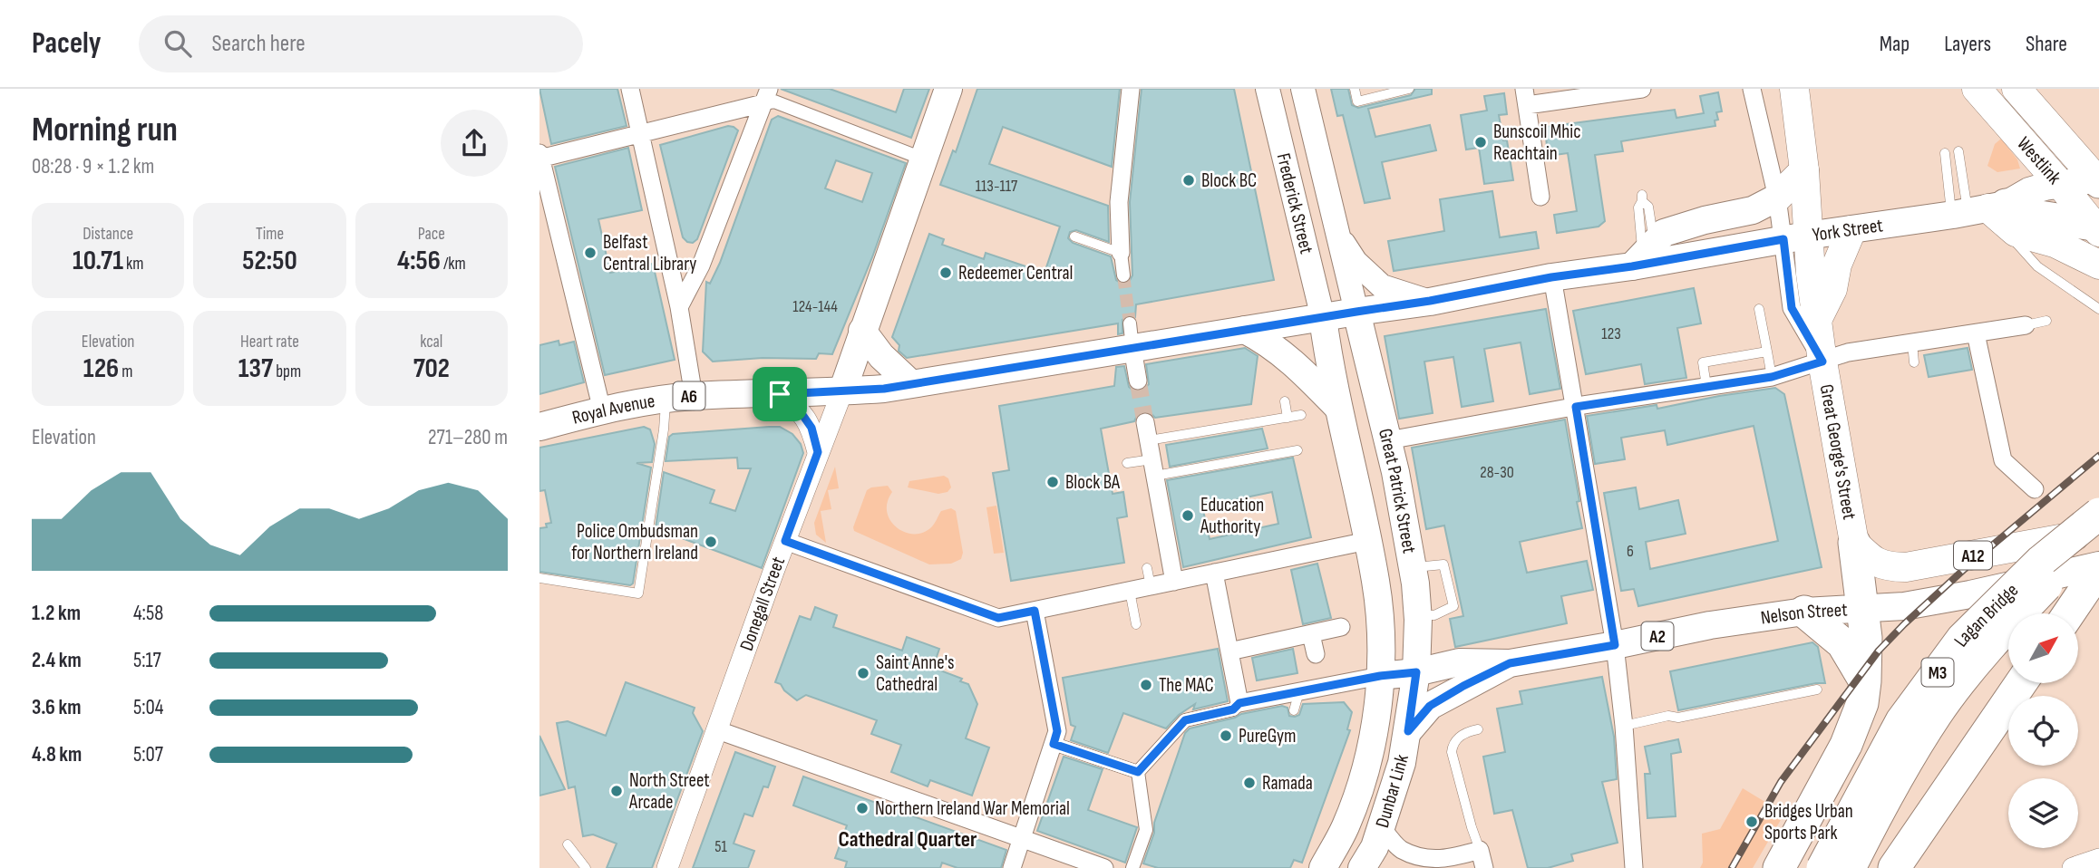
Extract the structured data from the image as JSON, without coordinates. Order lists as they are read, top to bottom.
{
  "streets": {
    "highway": [
      "Westlink",
      "Great George's Street",
      "A12",
      "Lagan Bridge",
      "M3"
    ],
    "main road": [
      "Frederick Street",
      "York Street",
      "A6",
      "Royal Avenue",
      "Great Patrick Street",
      "Donegall Street",
      "Nelson Street",
      "A2",
      "Dunbar Link"
    ]
  },
  "crossings": [
    ["Westlink", "York Street"],
    ["Frederick Street", "York Street"],
    ["Frederick Street", "Great Patrick Street"],
    ["York Street", "Royal Avenue"],
    ["York Street", "Great George's Street"],
    ["York Street", "Great Patrick Street"],
    ["York Street", "Donegall Street"],
    ["Royal Avenue", "Donegall Street"],
    ["Great George's Street", "A12"],
    ["Great Patrick Street", "Nelson Street"],
    ["Great Patrick Street", "Dunbar Link"],
    ["Nelson Street", "Dunbar Link"]
  ],
  "districts": ["Cathedral Quarter"],
  "places": [
    "Bunscoil Mhic Reachtain",
    "Block BC",
    "Belfast Central Library",
    "Redeemer Central",
    "Block BA",
    "Education Authority",
    "Police Ombudsman for Northern Ireland",
    "Saint Anne's Cathedral",
    "The MAC",
    "PureGym",
    "Ramada",
    "North Street Arcade",
    "Northern Ireland War Memorial",
    "Bridges Urban Sports Park"
  ],
  "house_numbers": [
    "113-117",
    "124-144",
    "123",
    "28-30",
    "6",
    "51"
  ],
  "north": "top right",
  "page": {
    "header": "Pacely",
    "search": "Search here",
    "nav": ["Map", "Layers", "Share"],
    "heading": ["Morning run", "08:28 · 9 × 1.2 km"],
    "stats": [
      ["Distance", "10.71 km"],
      ["Time", "52:50"],
      ["Pace", "4:56 /km"],
      ["Elevation", "126 m"],
      ["Heart rate", "137 bpm"],
      ["kcal", "702"]
    ],
    "chart": ["Elevation", "271–280 m"],
    "list": [
      {
        "name": "1.2 km",
        "note": "4:58"
      },
      {
        "name": "2.4 km",
        "note": "5:17"
      },
      {
        "name": "3.6 km",
        "note": "5:04"
      },
      {
        "name": "4.8 km",
        "note": "5:07"
      }
    ]
  }
}
